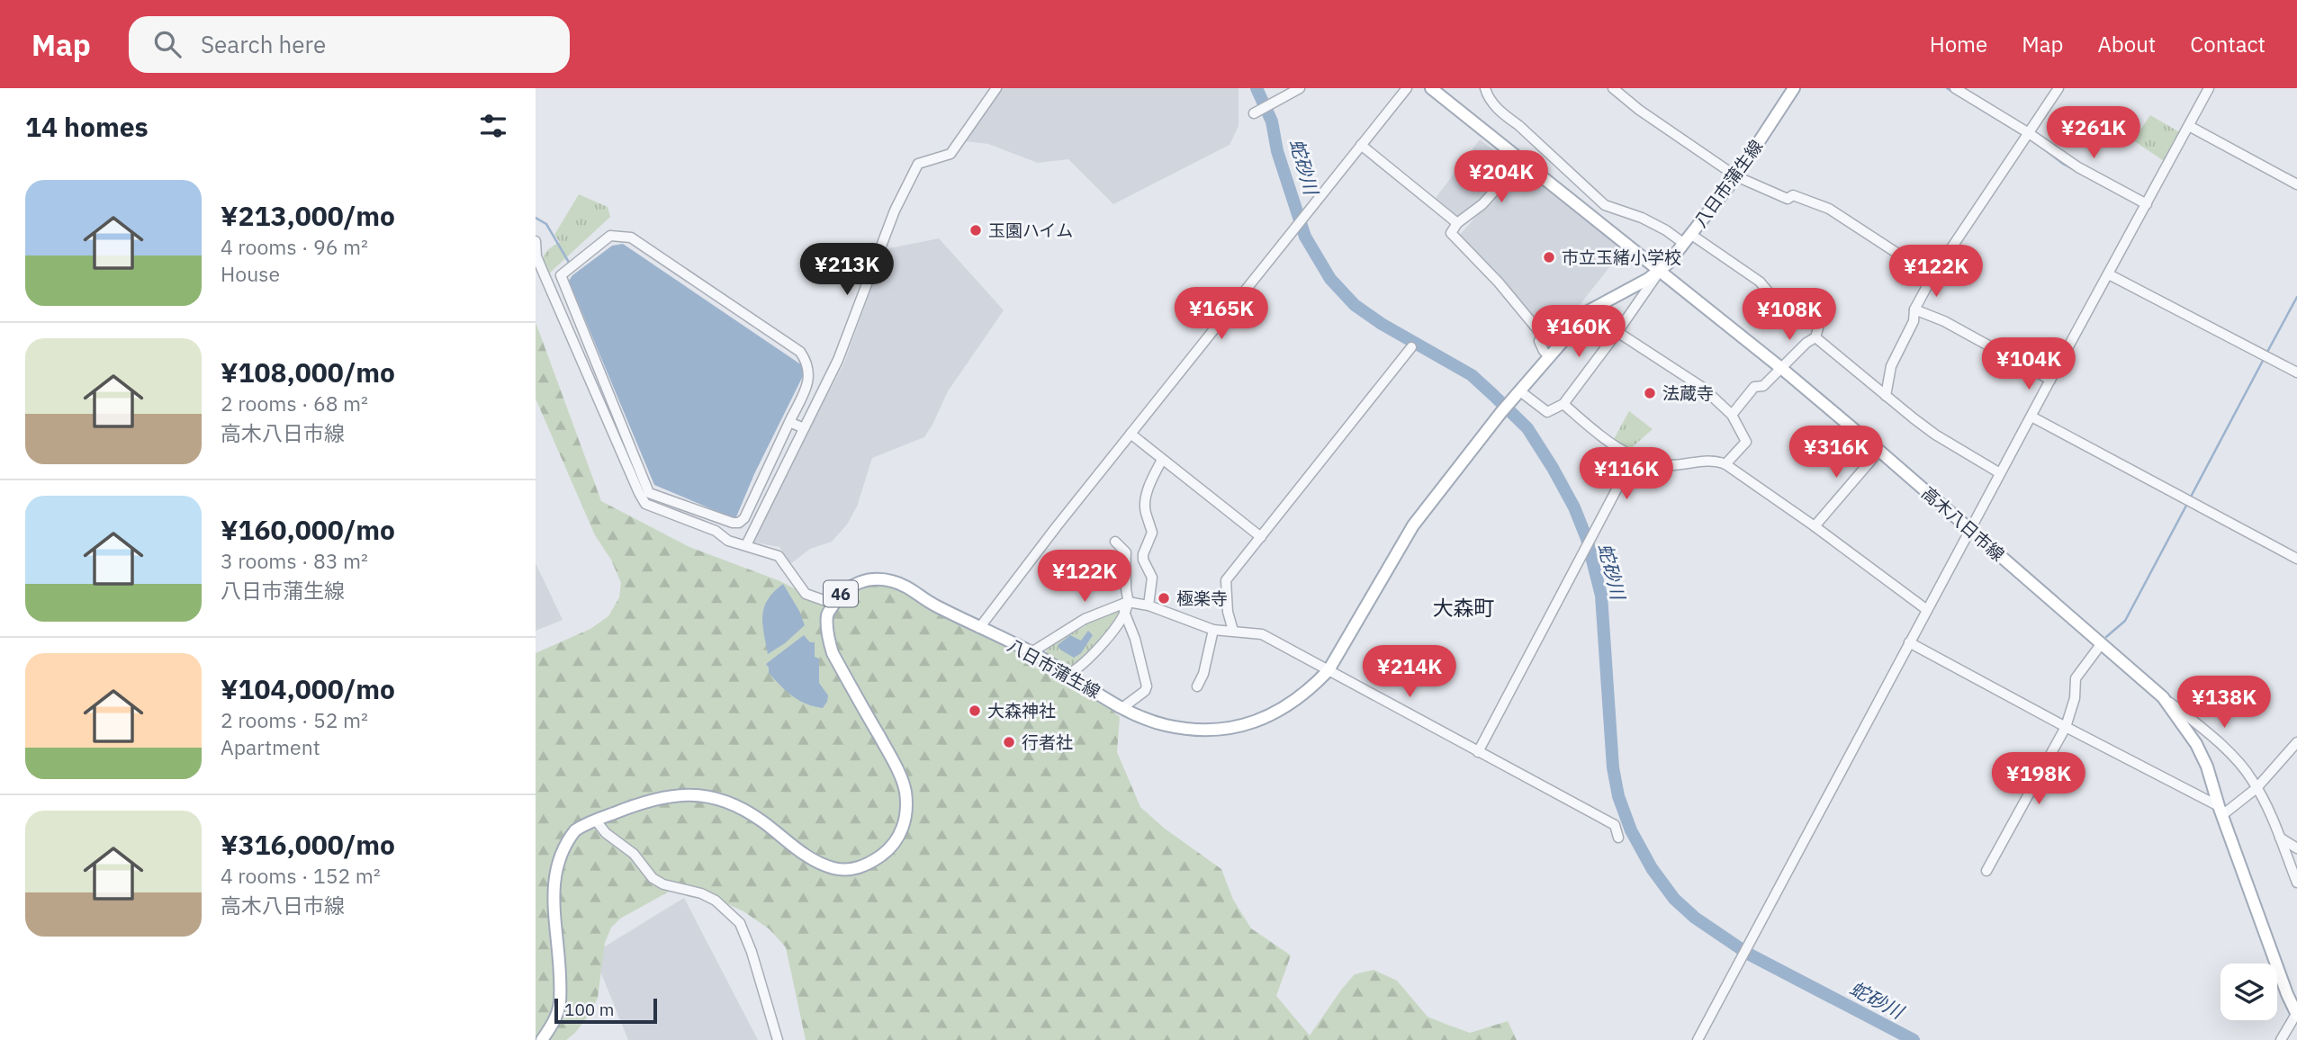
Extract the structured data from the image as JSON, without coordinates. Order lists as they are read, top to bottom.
{
  "streets": {
    "main road": ["八日市蒲生線", "高木八日市線", "46"]
  },
  "crossings": [
    ["八日市蒲生線", "高木八日市線"],
    ["八日市蒲生線", "46"]
  ],
  "districts": ["大森町"],
  "water": ["蛇砂川"],
  "places": [
    "玉園ハイム",
    "市立玉緒小学校",
    "法蔵寺",
    "極楽寺",
    "大森神社",
    "行者社"
  ],
  "scale_bar": "100 m",
  "page": {
    "header": "Map",
    "search": "Search here",
    "nav": [
      "Home",
      "Map",
      "About",
      "Contact"
    ],
    "heading": "14 homes",
    "price": [
      "¥261K",
      "¥204K",
      "¥213K",
      "¥122K",
      "¥165K",
      "¥108K",
      "¥160K",
      "¥104K",
      "¥316K",
      "¥116K",
      "¥122K",
      "¥214K",
      "¥138K",
      "¥198K"
    ],
    "list": [
      {
        "name": "¥213,000/mo",
        "note": "4 rooms · 96 m² · House"
      },
      {
        "name": "¥108,000/mo",
        "note": "2 rooms · 68 m² · 高木八日市線"
      },
      {
        "name": "¥160,000/mo",
        "note": "3 rooms · 83 m² · 八日市蒲生線"
      },
      {
        "name": "¥104,000/mo",
        "note": "2 rooms · 52 m² · Apartment"
      },
      {
        "name": "¥316,000/mo",
        "note": "4 rooms · 152 m² · 高木八日市線"
      }
    ],
    "scale": "100 m"
  }
}
